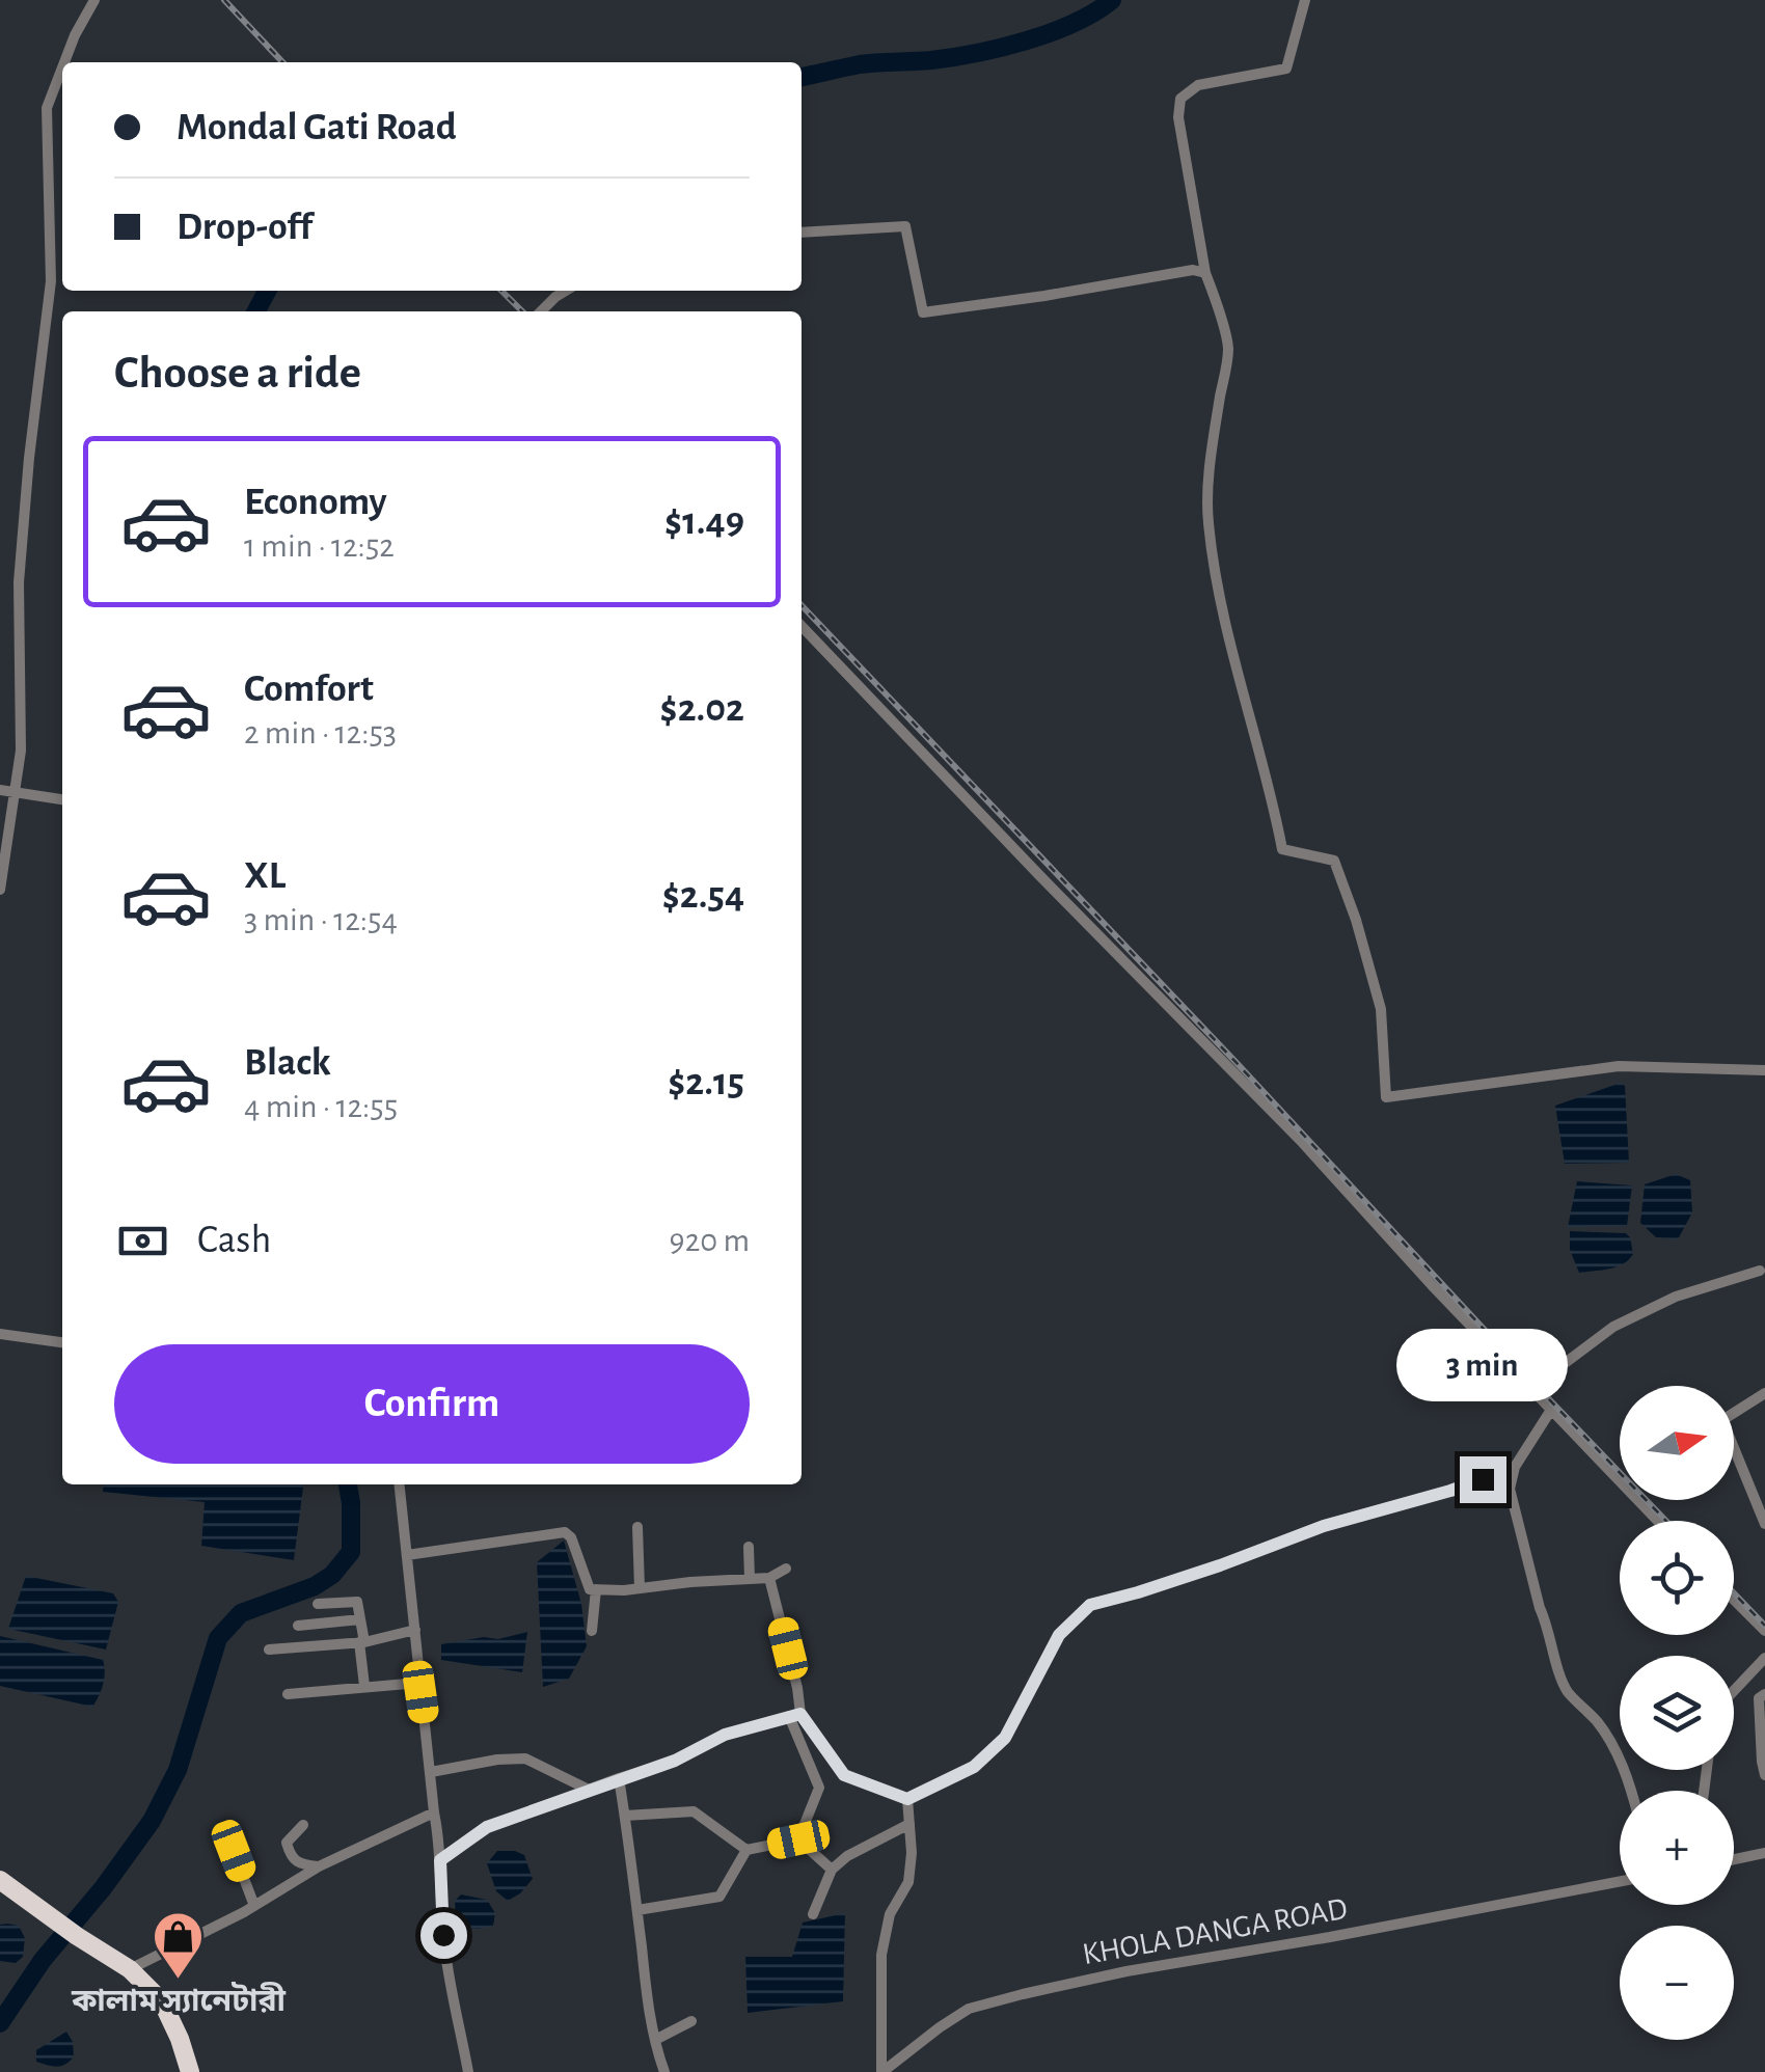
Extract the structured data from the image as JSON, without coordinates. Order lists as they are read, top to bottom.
{
  "streets": {
    "street": ["KHOLA DANGA ROAD"]
  },
  "places": {
    "shop": ["কালাম স্যানেটারী"]
  },
  "north": "right",
  "page": {
    "banner": ["Mondal Gati Road", "Drop-off"],
    "heading": "Choose a ride",
    "list": [
      {
        "name": "Economy",
        "note": "1 min · 12:52",
        "value": "$1.49"
      },
      {
        "name": "Comfort",
        "note": "2 min · 12:53",
        "value": "$2.02"
      },
      {
        "name": "XL",
        "note": "3 min · 12:54",
        "value": "$2.54"
      },
      {
        "name": "Black",
        "note": "4 min · 12:55",
        "value": "$2.15"
      }
    ],
    "pay": ["Cash", "920 m"],
    "buttons": "Confirm",
    "bubble": "3 min",
    "map_buttons": ["+", "−"]
  }
}
